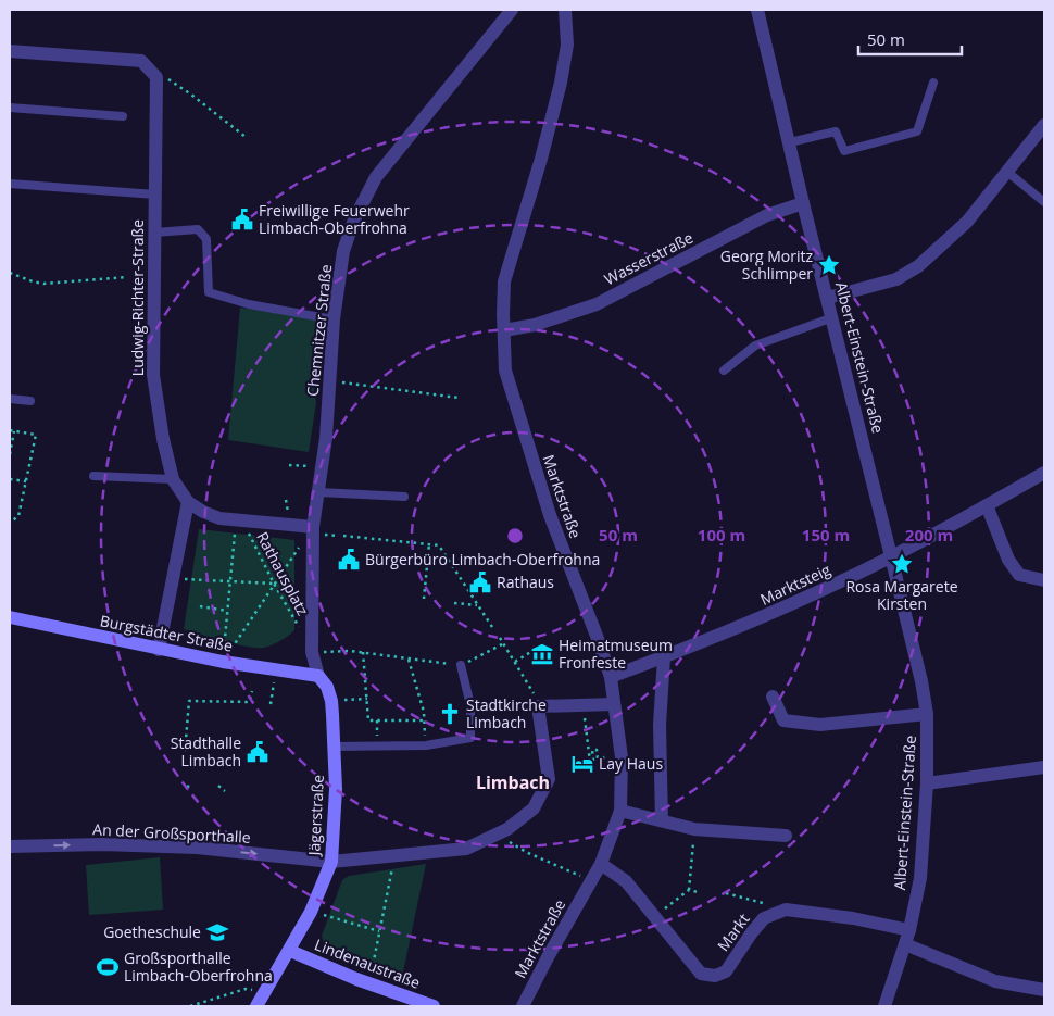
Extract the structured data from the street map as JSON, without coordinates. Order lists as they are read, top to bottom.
{
  "streets": {
    "main road": ["Burgstädter Straße", "Jägerstraße", "Lindenaustraße"],
    "street": [
      "Wasserstraße",
      "Ludwig-Richter-Straße",
      "Chemnitzer Straße",
      "Albert-Einstein-Straße",
      "Marktstraße",
      "Marktsteig",
      "An der Großsporthalle",
      "Markt"
    ],
    "path": ["Rathausplatz"]
  },
  "crossings": [
    ["Wasserstraße", "Albert-Einstein-Straße"],
    ["Wasserstraße", "Marktstraße"],
    ["Chemnitzer Straße", "Rathausplatz"],
    ["Chemnitzer Straße", "Burgstädter Straße"],
    ["Chemnitzer Straße", "Jägerstraße"],
    ["Albert-Einstein-Straße", "Marktsteig"],
    ["Marktstraße", "Marktsteig"],
    ["Marktstraße", "Markt"],
    ["Burgstädter Straße", "Jägerstraße"],
    ["Jägerstraße", "An der Großsporthalle"],
    ["Jägerstraße", "Lindenaustraße"]
  ],
  "one_way": ["An der Großsporthalle"],
  "districts": ["Limbach"],
  "places": {
    "public building": [
      "Freiwillige Feuerwehr Limbach-Oberfrohna",
      "Bürgerbüro Limbach-Oberfrohna",
      "Rathaus",
      "Stadthalle Limbach"
    ],
    "place": ["Georg Moritz Schlimper", "Rosa Margarete Kirsten"],
    "museum": ["Heimatmuseum Fronfeste"],
    "church": ["Stadtkirche Limbach"],
    "hotel": ["Lay Haus"],
    "school or university": ["Goetheschule"],
    "sports": ["Großsporthalle Limbach-Oberfrohna"]
  },
  "scale_bar": "50 m",
  "rings": [
    "50 m",
    "100 m",
    "150 m",
    "200 m"
  ]
}
